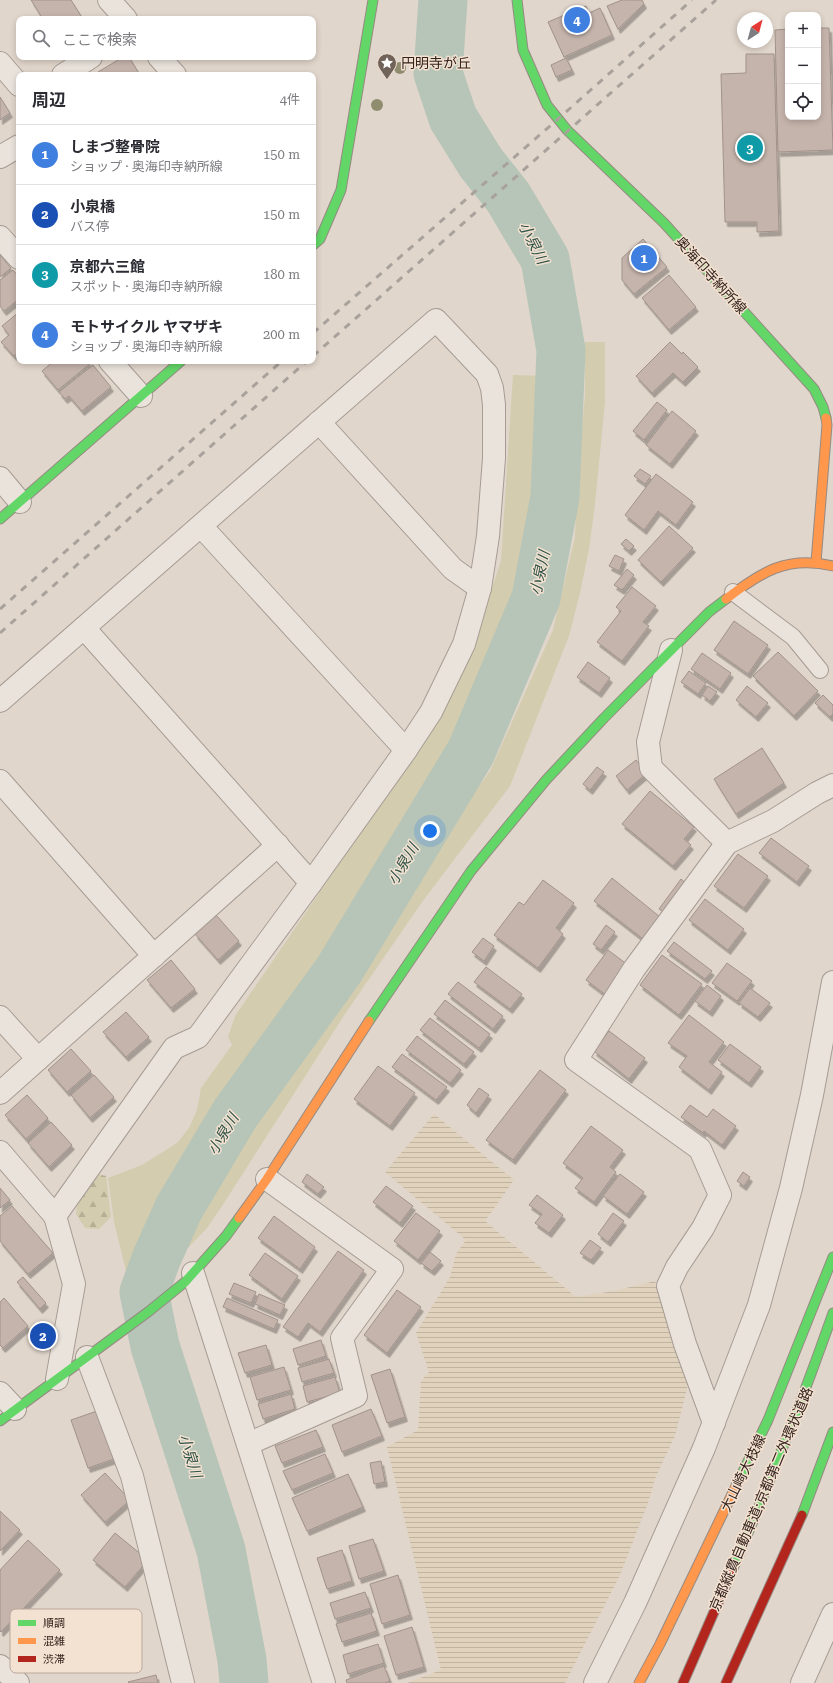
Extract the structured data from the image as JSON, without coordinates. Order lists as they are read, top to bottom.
{
  "streets": {
    "main road": ["奥海印寺納所線", "大山崎大枝線", "京都縦貫自動車道;京都第二外環状道路"]
  },
  "water": ["小泉川"],
  "places": {
    "place": ["円明寺が丘"]
  },
  "legend": ["順調", "混雑", "渋滞"],
  "north": "top right",
  "page": {
    "pins": [
      "4",
      "3",
      "1",
      "2"
    ],
    "map_buttons": ["+", "−"],
    "search": "ここで検索",
    "heading": ["周辺", "4件"],
    "list": [
      {
        "mark": "1",
        "name": "しまづ整骨院",
        "note": "ショップ · 奥海印寺納所線",
        "value": "150 m"
      },
      {
        "mark": "2",
        "name": "小泉橋",
        "note": "バス停",
        "value": "150 m"
      },
      {
        "mark": "3",
        "name": "京都六三館",
        "note": "スポット · 奥海印寺納所線",
        "value": "180 m"
      },
      {
        "mark": "4",
        "name": "モトサイクル ヤマザキ",
        "note": "ショップ · 奥海印寺納所線",
        "value": "200 m"
      }
    ]
  }
}
